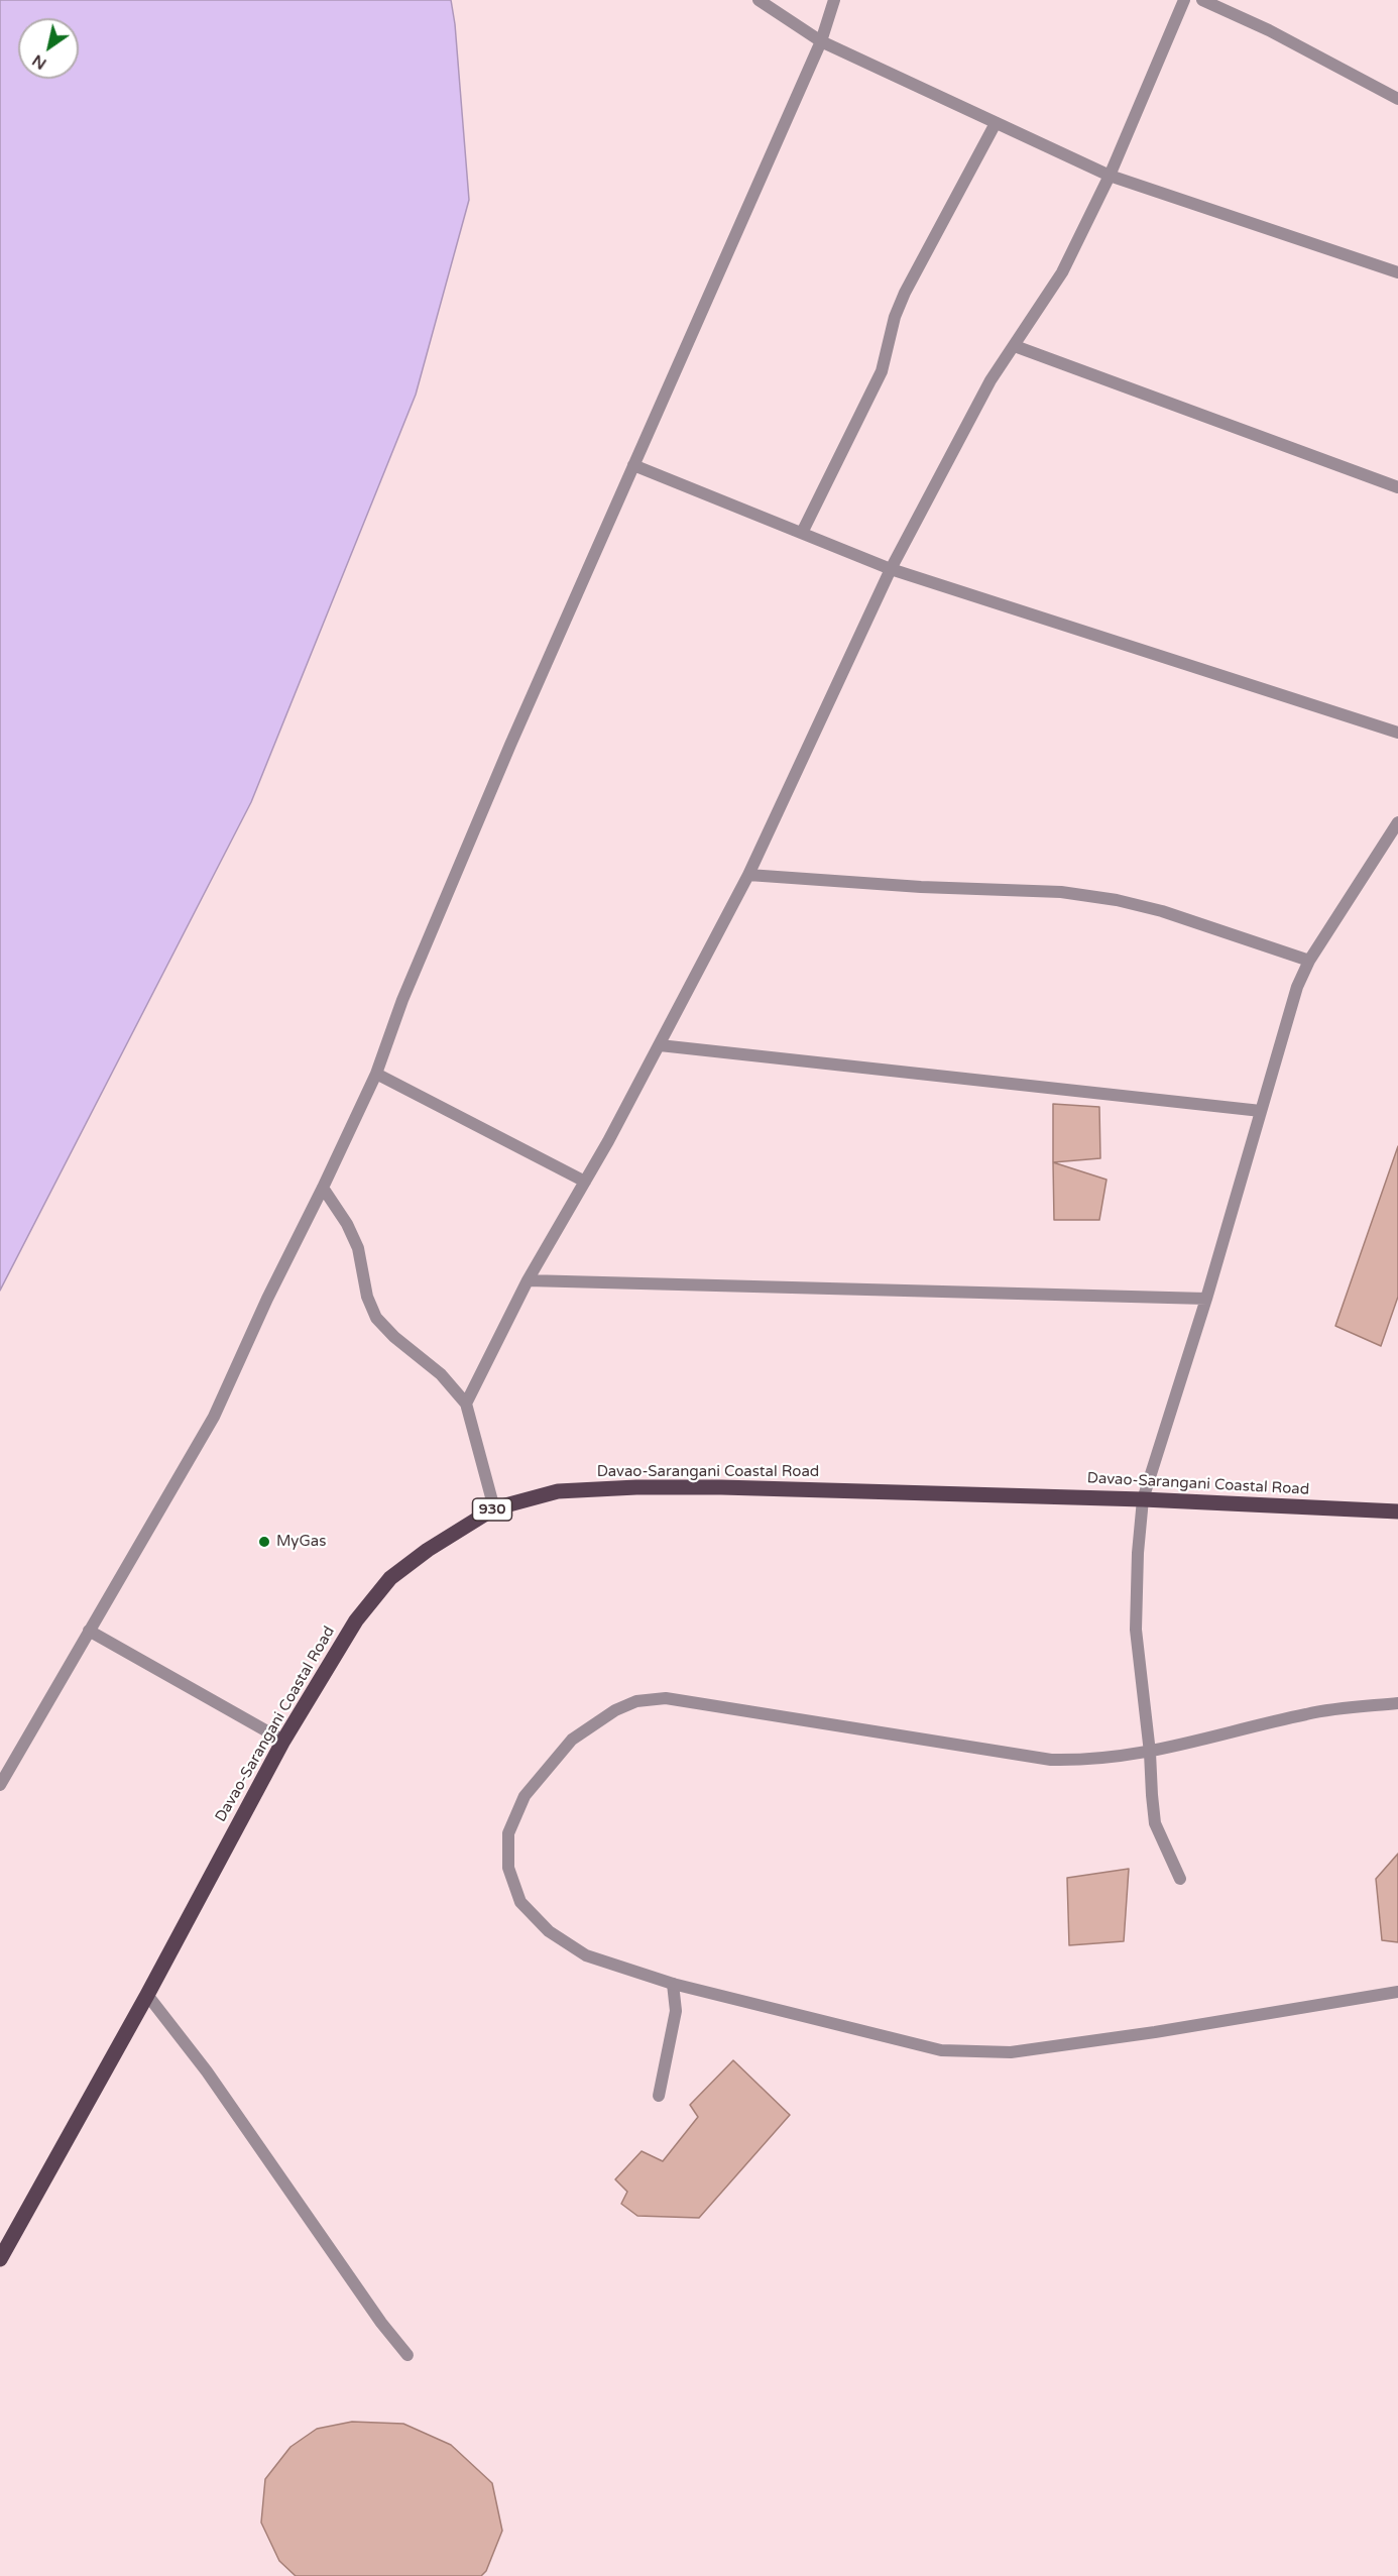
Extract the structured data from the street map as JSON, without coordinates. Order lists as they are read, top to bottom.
{
  "streets": {
    "main road": ["Davao-Sarangani Coastal Road", "930"]
  },
  "places": ["MyGas"],
  "north": "bottom left"
}
